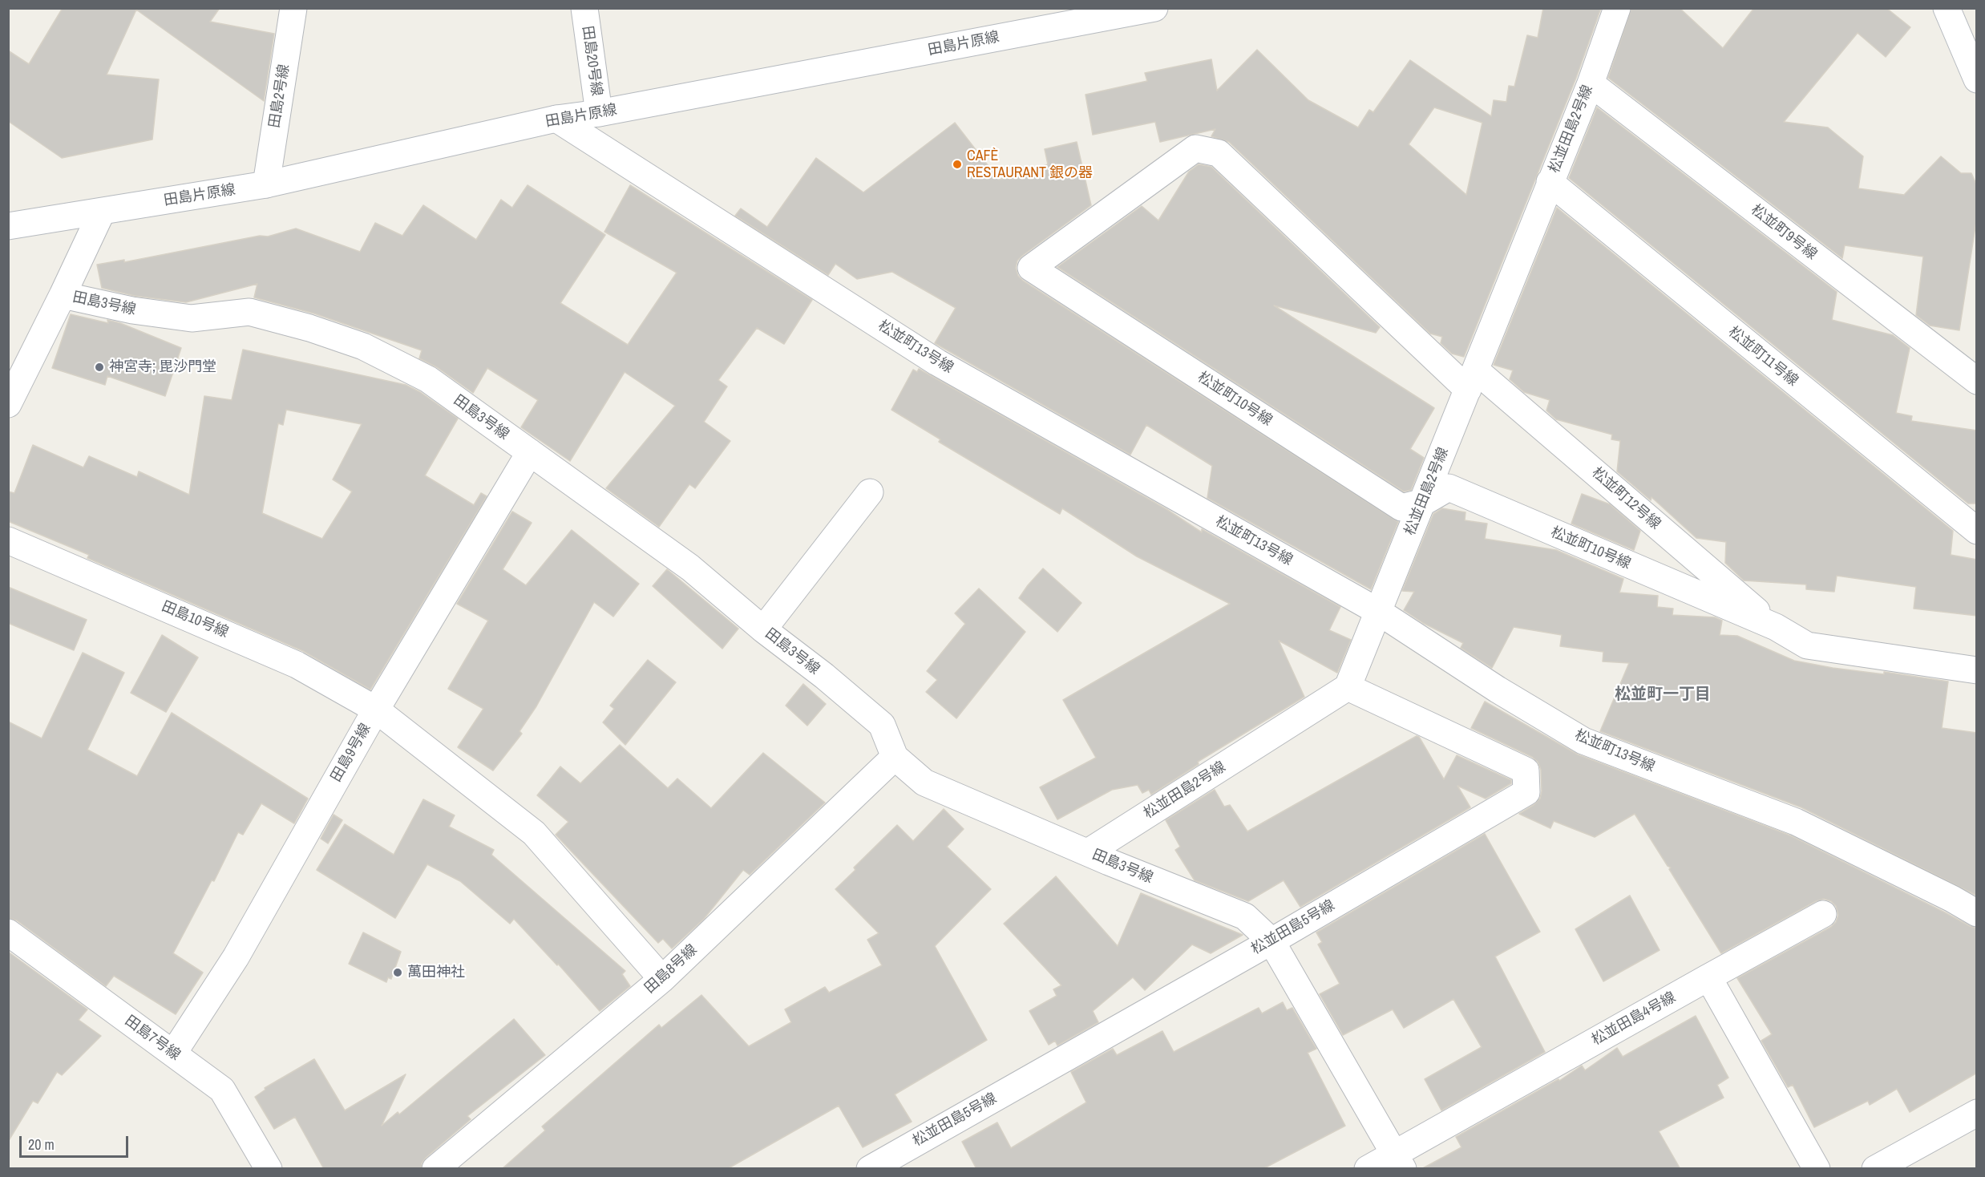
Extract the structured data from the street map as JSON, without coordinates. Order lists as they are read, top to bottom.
{
  "streets": {
    "street": [
      "田島片原線",
      "田島20号線",
      "田島2号線",
      "松並田島2号線",
      "松並町9号線",
      "田島3号線",
      "松並町13号線",
      "松並町11号線",
      "松並町10号線",
      "松並町12号線",
      "田島10号線",
      "田島9号線",
      "松並田島5号線",
      "田島8号線",
      "松並田島4号線",
      "田島7号線"
    ]
  },
  "crossings": [
    ["田島片原線", "田島20号線"],
    ["田島片原線", "田島2号線"],
    ["田島片原線", "松並町13号線"],
    ["松並田島2号線", "松並町9号線"],
    ["松並田島2号線", "田島3号線"],
    ["松並田島2号線", "松並町13号線"],
    ["松並田島2号線", "松並町11号線"],
    ["松並田島2号線", "松並町10号線"],
    ["松並田島2号線", "松並町12号線"],
    ["松並田島2号線", "松並田島5号線"],
    ["田島3号線", "田島9号線"],
    ["田島3号線", "松並田島5号線"],
    ["田島3号線", "田島8号線"],
    ["田島3号線", "松並田島4号線"],
    ["松並町10号線", "松並町12号線"],
    ["田島10号線", "田島9号線"],
    ["田島10号線", "田島8号線"],
    ["田島9号線", "田島7号線"]
  ],
  "districts": ["松並町一丁目"],
  "places": ["CAFÈ RESTAURANT 銀の器", "神宮寺; 毘沙門堂", "萬田神社"],
  "scale_bar": "20 m"
}
